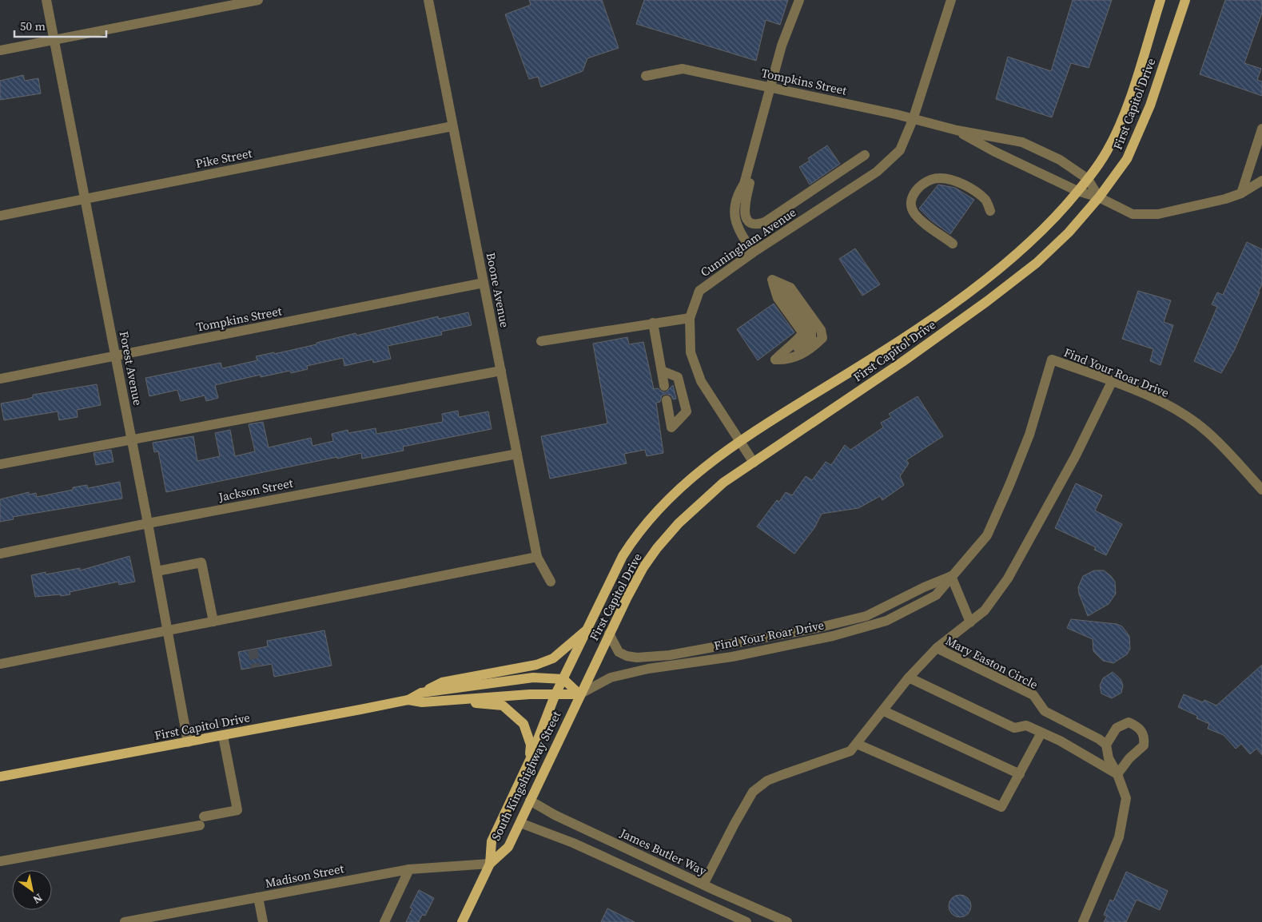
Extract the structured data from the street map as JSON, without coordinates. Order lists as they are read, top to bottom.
{
  "streets": {
    "main road": ["First Capitol Drive", "South Kingshighway Street"],
    "street": [
      "Tompkins Street",
      "Pike Street",
      "Cunningham Avenue",
      "Boone Avenue",
      "Forest Avenue",
      "Find Your Roar Drive",
      "Jackson Street",
      "Mary Easton Circle",
      "James Butler Way",
      "Madison Street"
    ]
  },
  "crossings": [
    ["Tompkins Street", "First Capitol Drive"],
    ["Tompkins Street", "Cunningham Avenue"],
    ["Tompkins Street", "Boone Avenue"],
    ["Tompkins Street", "Forest Avenue"],
    ["First Capitol Drive", "Cunningham Avenue"],
    ["First Capitol Drive", "Forest Avenue"],
    ["First Capitol Drive", "Find Your Roar Drive"],
    ["First Capitol Drive", "South Kingshighway Street"],
    ["Pike Street", "Boone Avenue"],
    ["Pike Street", "Forest Avenue"],
    ["Boone Avenue", "Jackson Street"],
    ["Forest Avenue", "Jackson Street"],
    ["Find Your Roar Drive", "South Kingshighway Street"],
    ["Mary Easton Circle", "James Butler Way"],
    ["South Kingshighway Street", "James Butler Way"],
    ["South Kingshighway Street", "Madison Street"]
  ],
  "scale_bar": "50 m",
  "north": "bottom right"
}
